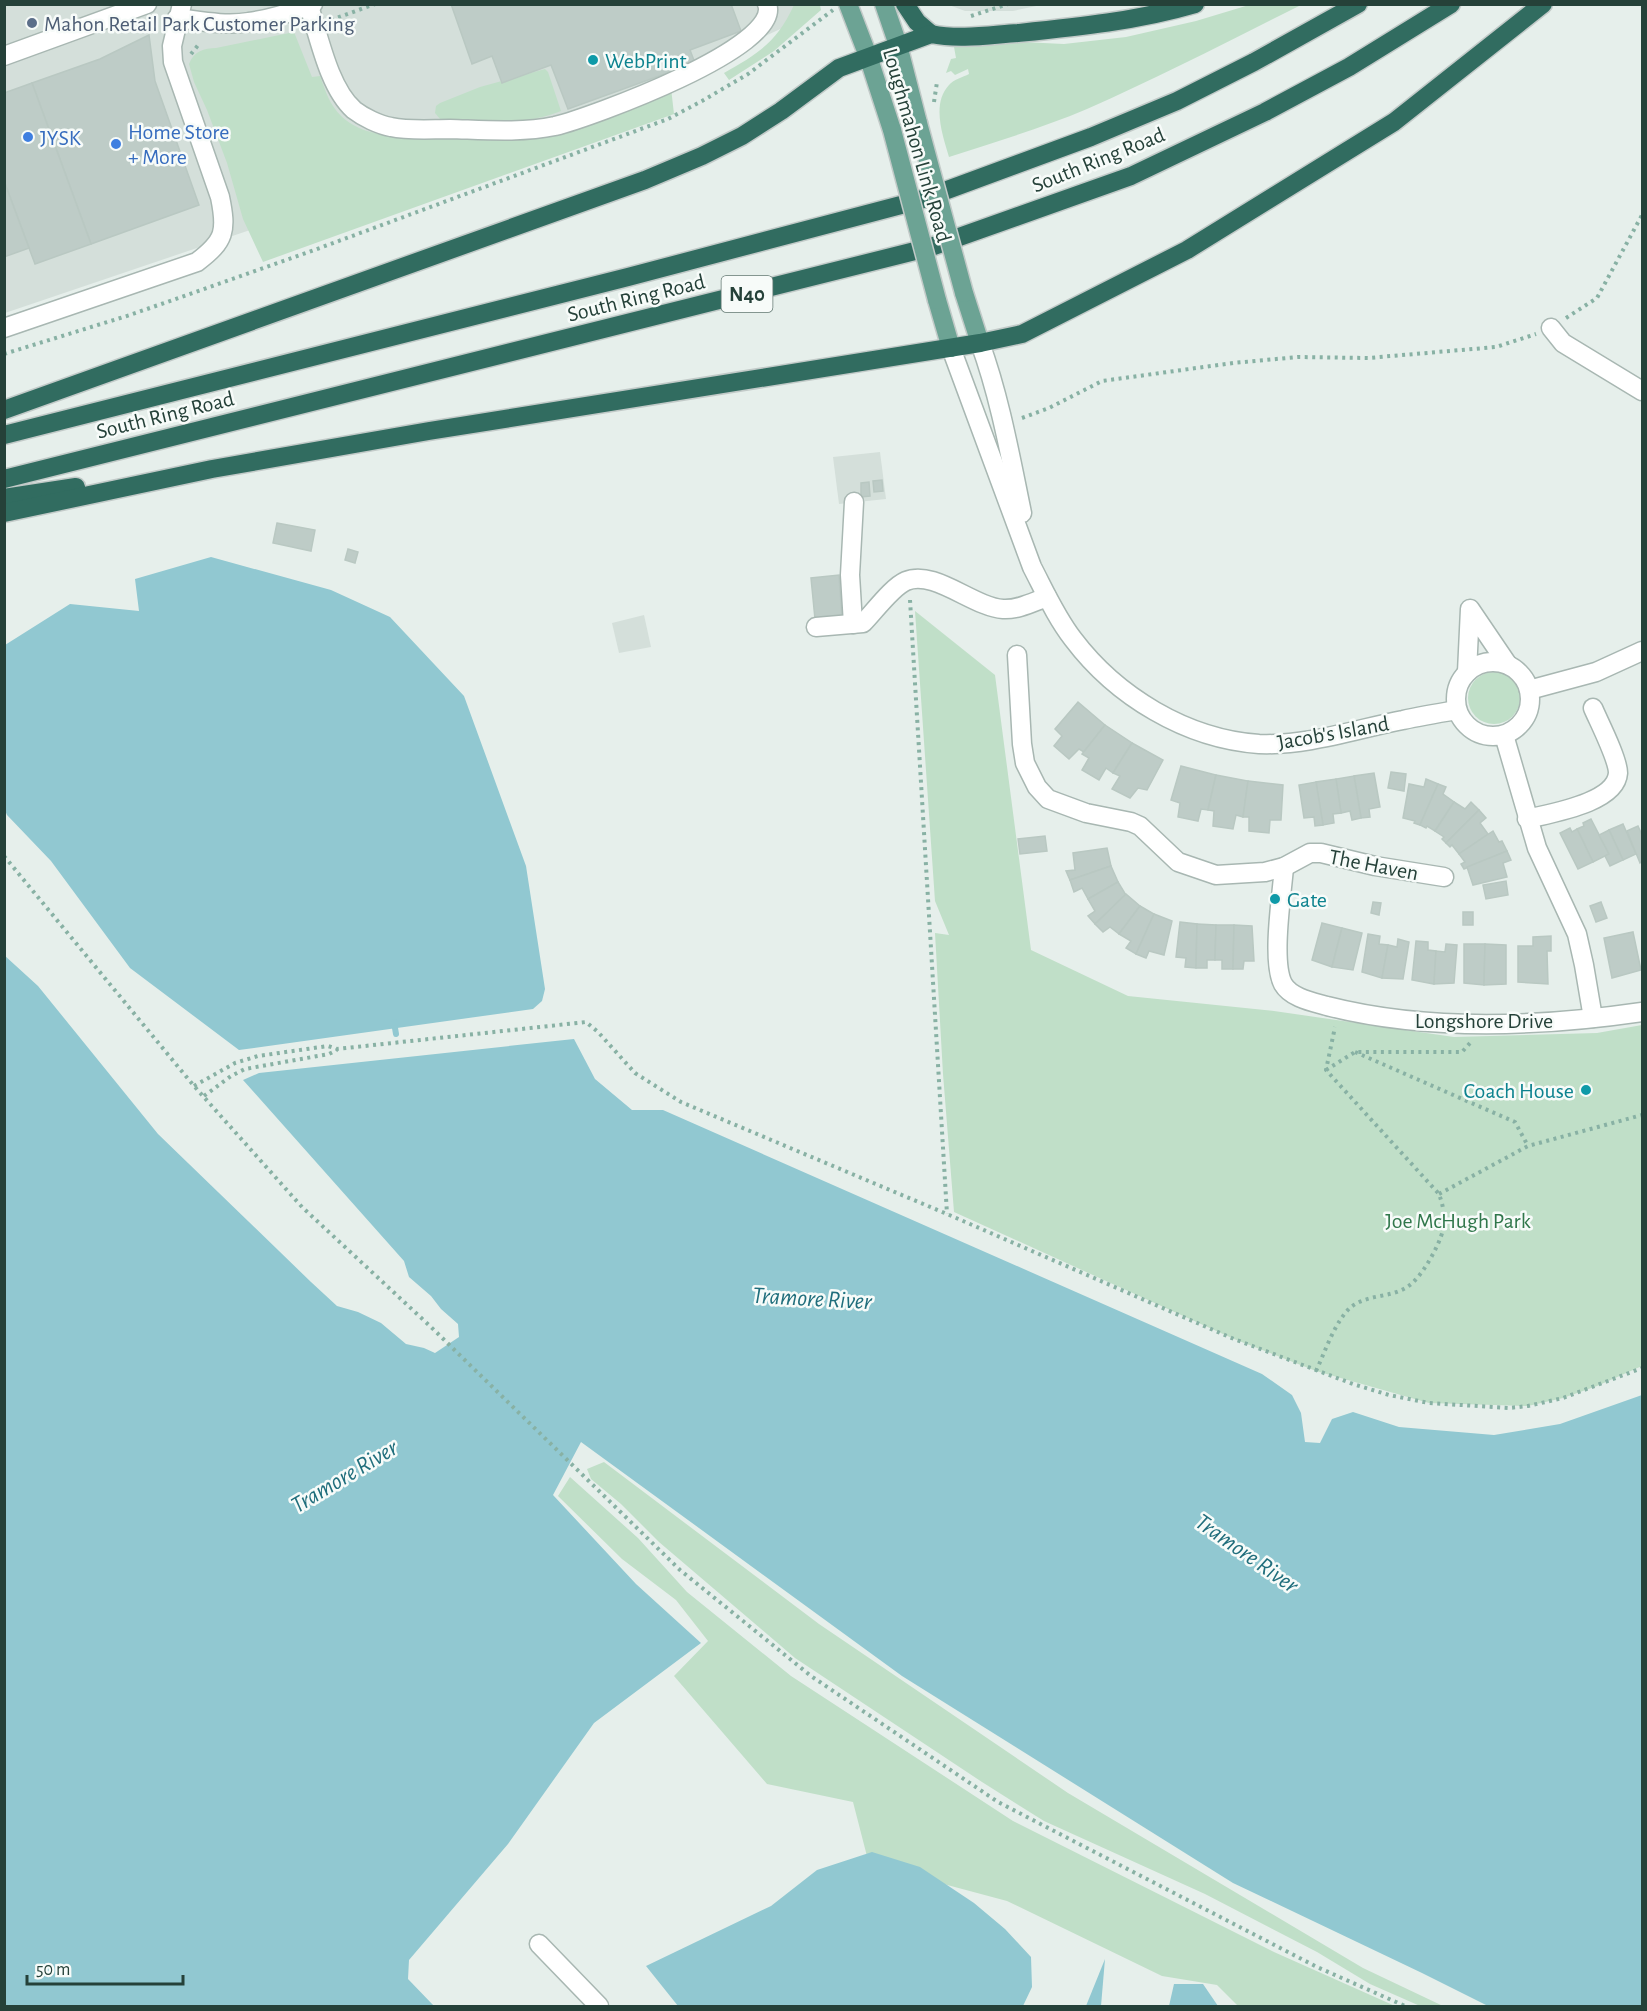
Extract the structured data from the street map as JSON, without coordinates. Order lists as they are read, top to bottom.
{
  "streets": {
    "highway": ["South Ring Road", "N40"],
    "main road": ["Loughmahon Link Road"],
    "street": ["Jacob's Island", "The Haven", "Longshore Drive"]
  },
  "crossings": [
    ["Loughmahon Link Road", "Jacob's Island"],
    ["The Haven", "Longshore Drive"]
  ],
  "water": ["Tramore River"],
  "parks": ["Joe McHugh Park"],
  "places": [
    "Mahon Retail Park Customer Parking",
    "WebPrint",
    "JYSK",
    "Home Store + More",
    "Gate",
    "Coach House"
  ],
  "scale_bar": "50 m"
}
